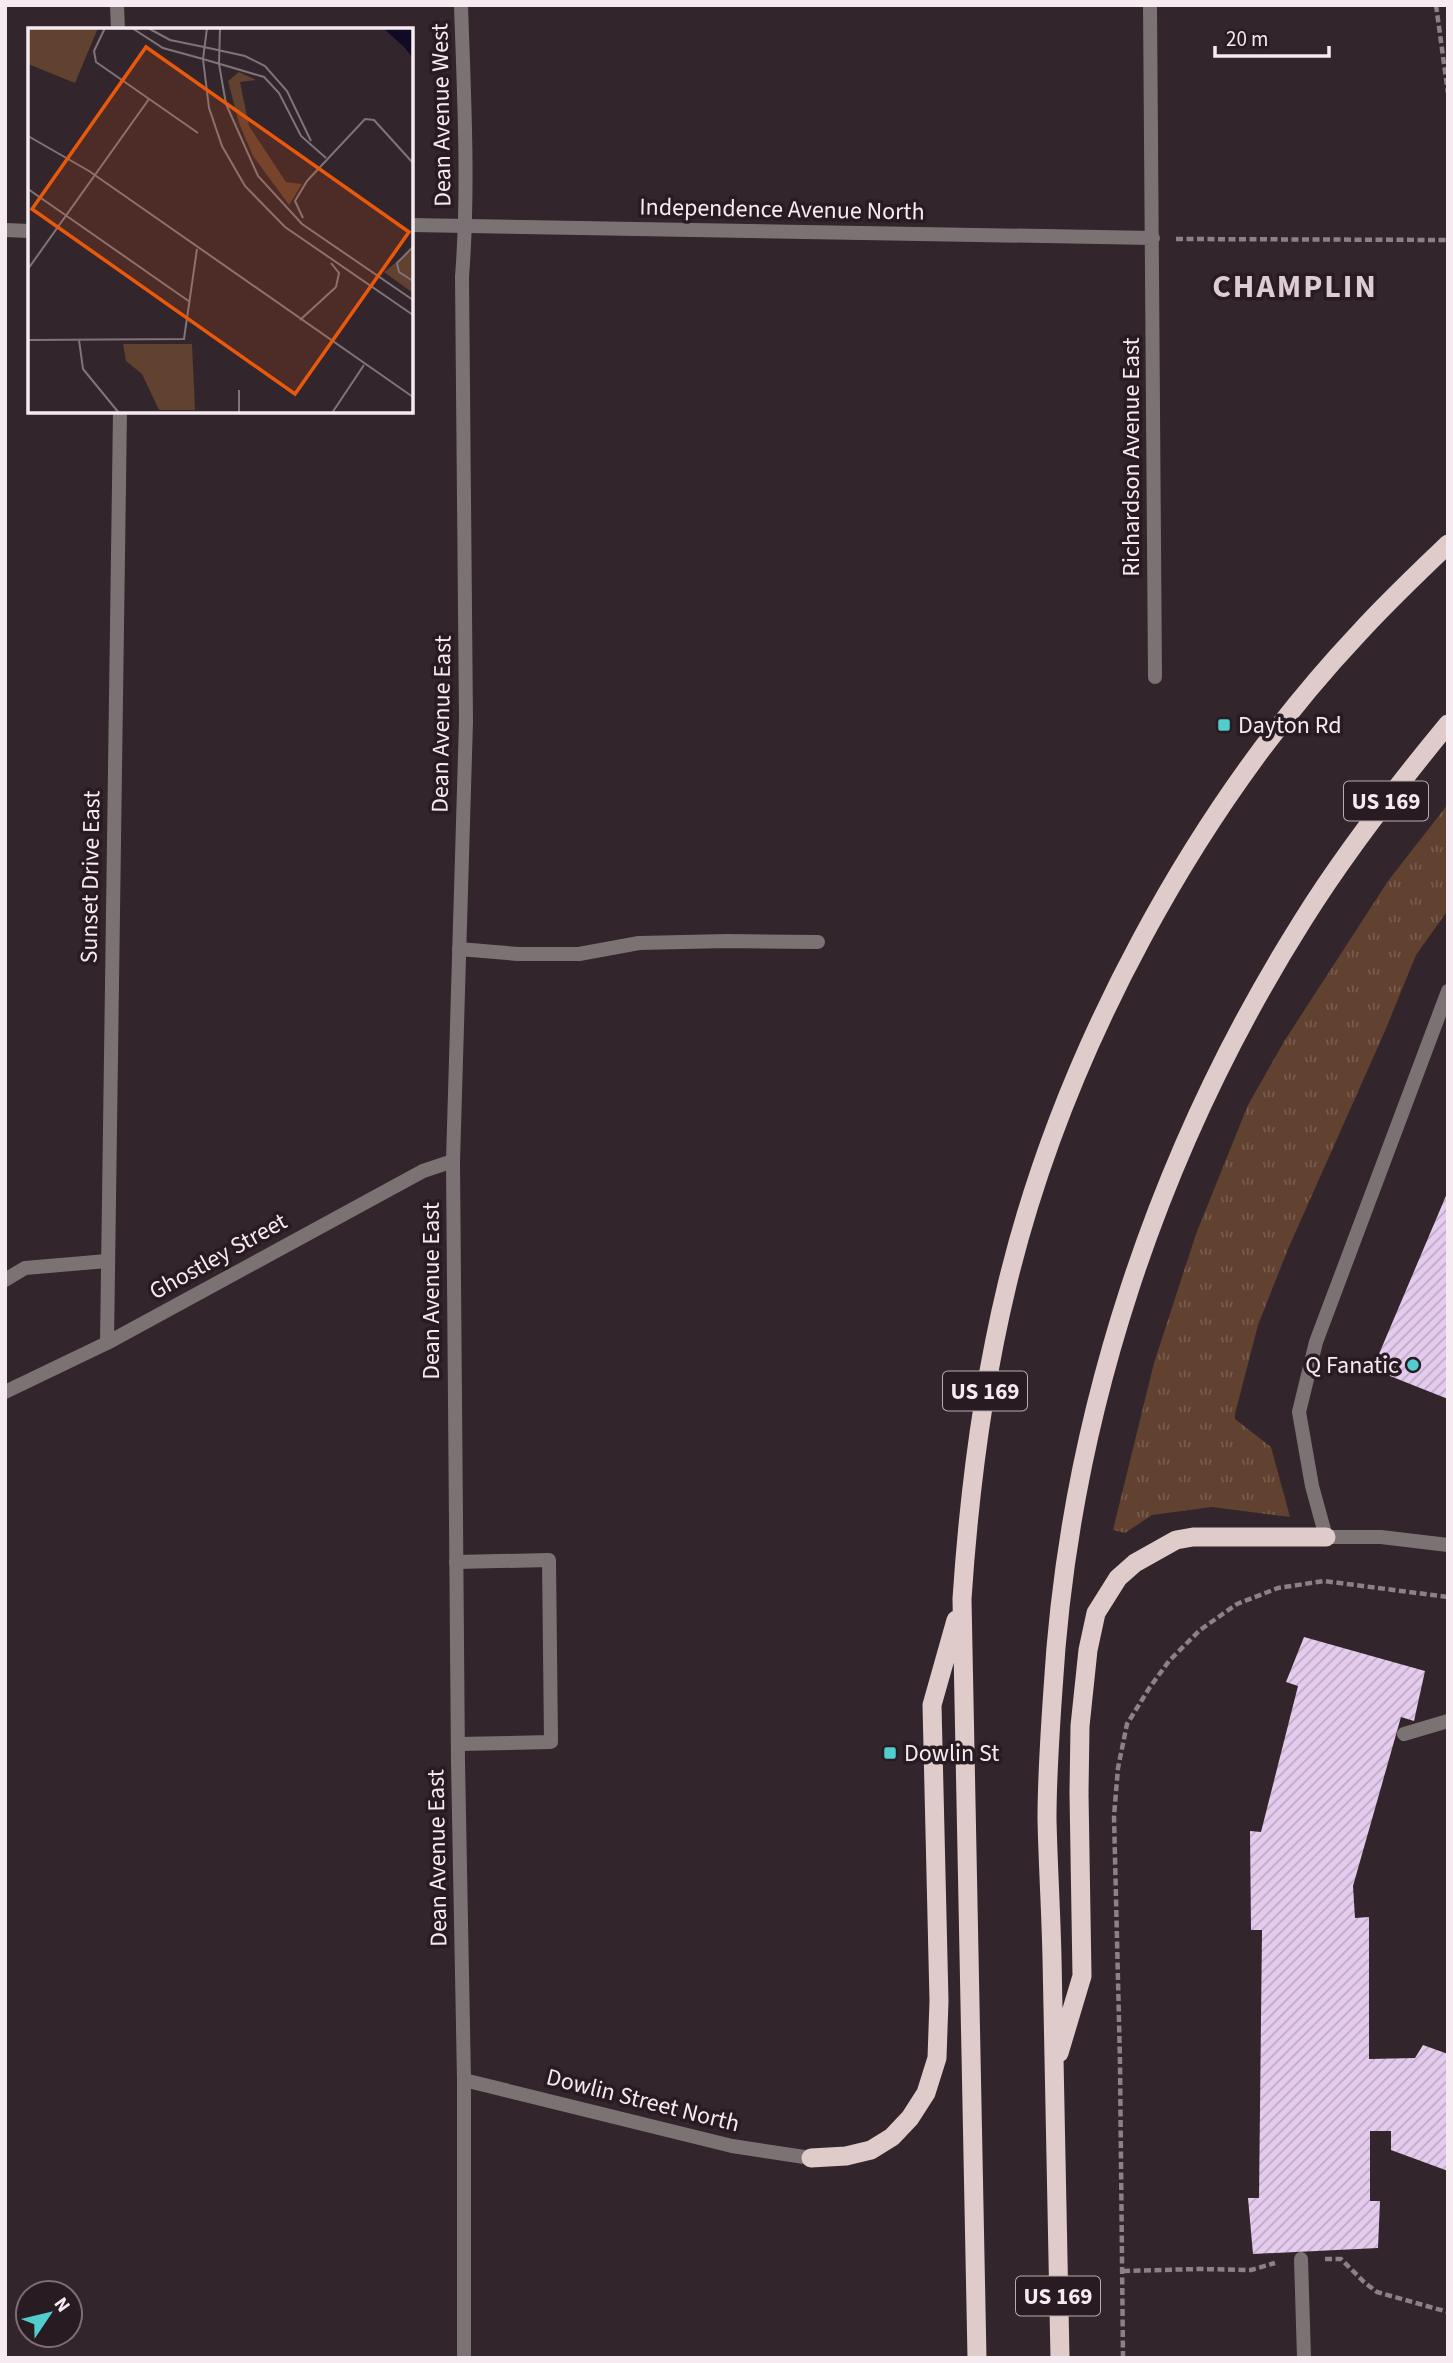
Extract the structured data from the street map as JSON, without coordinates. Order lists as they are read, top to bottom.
{
  "streets": {
    "highway": ["US 169"],
    "street": [
      "Dean Avenue West",
      "Independence Avenue North",
      "Richardson Avenue East",
      "Dean Avenue East",
      "Sunset Drive East",
      "Ghostley Street",
      "Dowlin Street North"
    ]
  },
  "crossings": [
    ["Dean Avenue West", "Independence Avenue North"],
    ["Dean Avenue West", "Dean Avenue East"],
    ["Independence Avenue North", "Richardson Avenue East"],
    ["Independence Avenue North", "Dean Avenue East"],
    ["Dean Avenue East", "Ghostley Street"],
    ["Dean Avenue East", "Dowlin Street North"],
    ["Sunset Drive East", "Ghostley Street"]
  ],
  "districts": ["CHAMPLIN"],
  "places": {
    "transit": ["Dayton Rd", "Dowlin St"],
    "other": ["Q Fanatic"]
  },
  "scale_bar": "20 m",
  "north": "top right"
}
